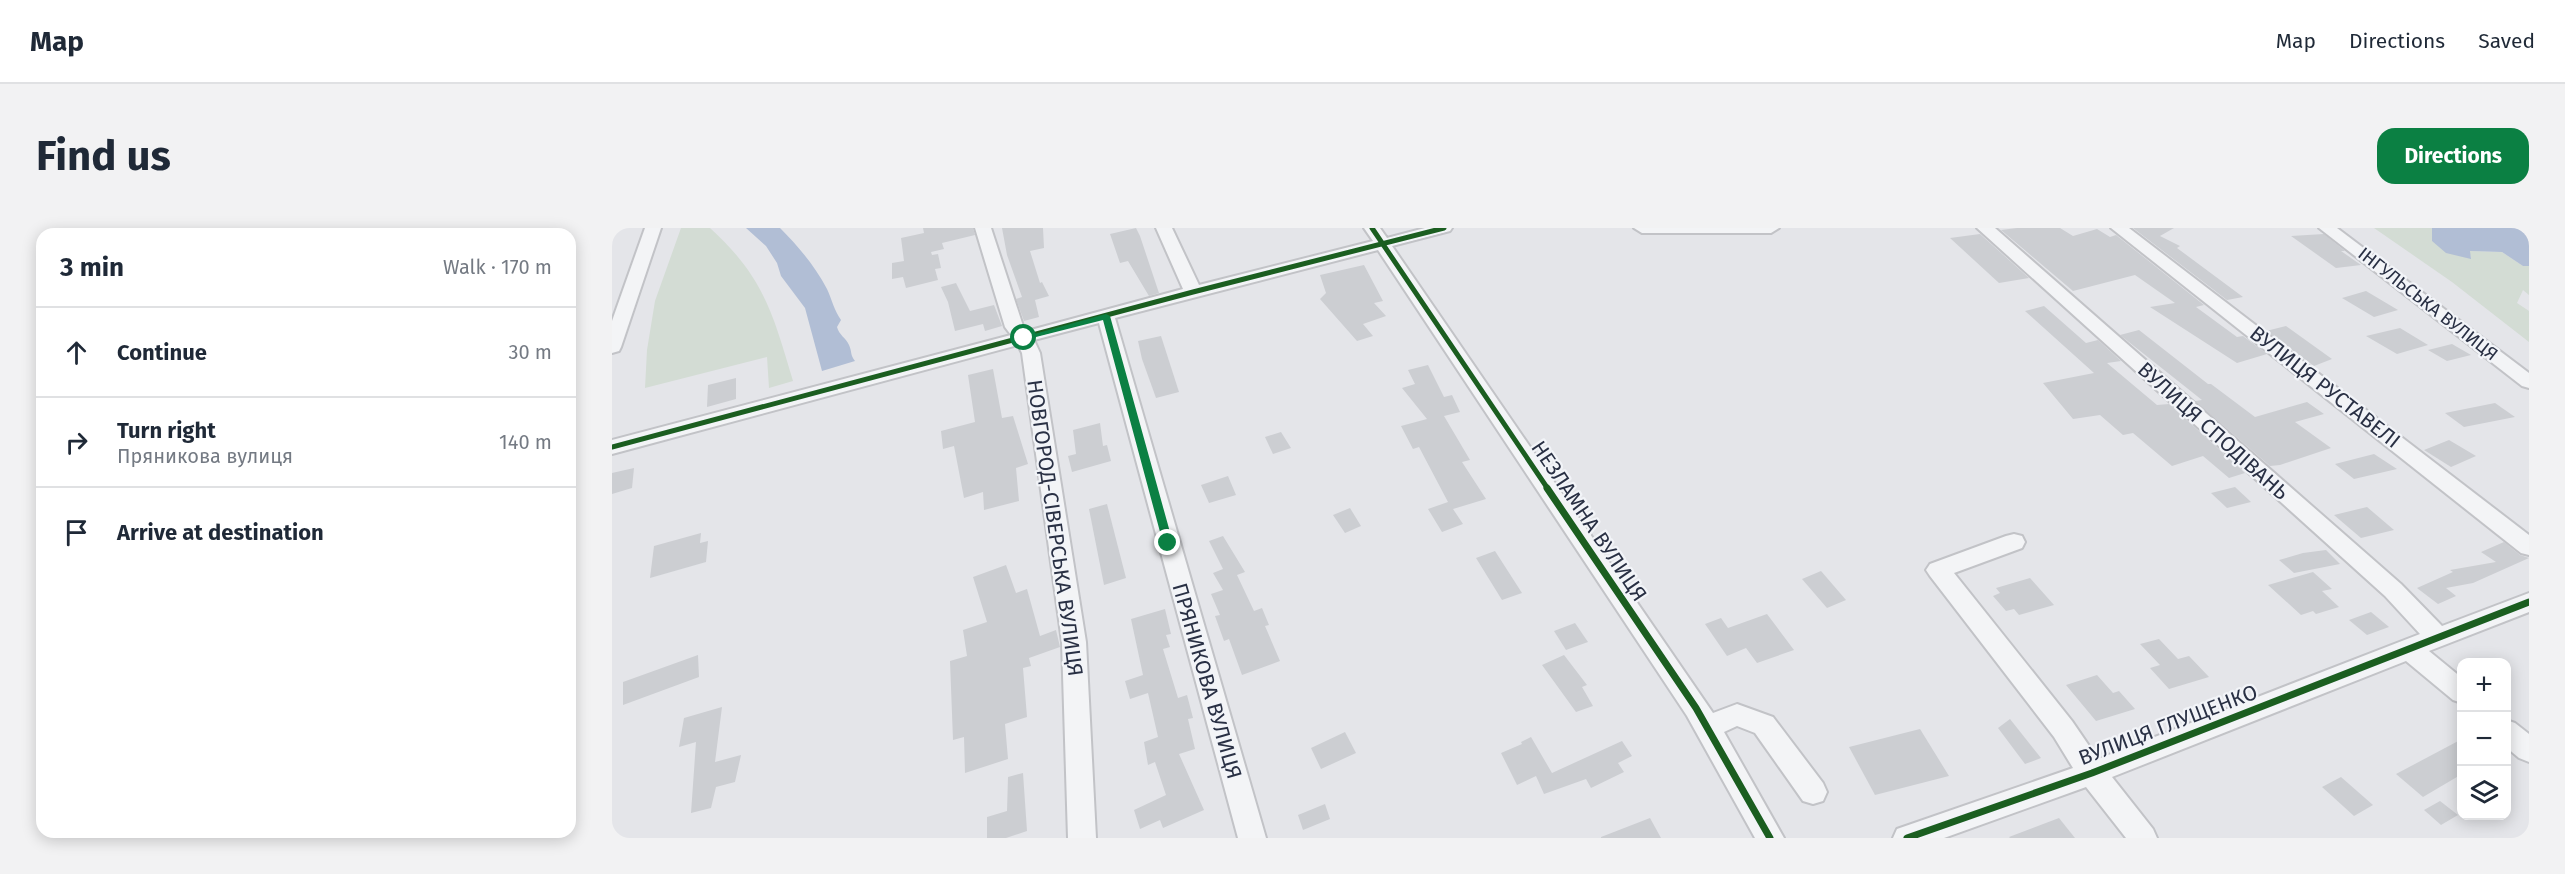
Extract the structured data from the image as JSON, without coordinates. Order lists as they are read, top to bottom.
{
  "streets": {
    "street": [
      "ІНГУЛЬСЬКА ВУЛИЦЯ",
      "ВУЛИЦЯ РУСТАВЕЛІ",
      "ВУЛИЦЯ СПОДІВАНЬ",
      "НЕЗЛАМНА ВУЛИЦЯ",
      "НОВГОРОД-СІВЕРСЬКА ВУЛИЦЯ",
      "ПРЯНИКОВА ВУЛИЦЯ",
      "ВУЛИЦЯ ГЛУЩЕНКО"
    ]
  },
  "crossings": [
    ["ВУЛИЦЯ СПОДІВАНЬ", "ВУЛИЦЯ ГЛУЩЕНКО"]
  ],
  "page": {
    "header": "Map",
    "nav": ["Map", "Directions", "Saved"],
    "buttons": "Directions",
    "title": "Find us",
    "heading": ["3 min", "Walk · 170 m"],
    "list": [
      ["Continue", "30 m"],
      ["Turn right", "Пряникова вулиця", "140 m"],
      "Arrive at destination"
    ],
    "map_buttons": ["+", "−"]
  }
}
